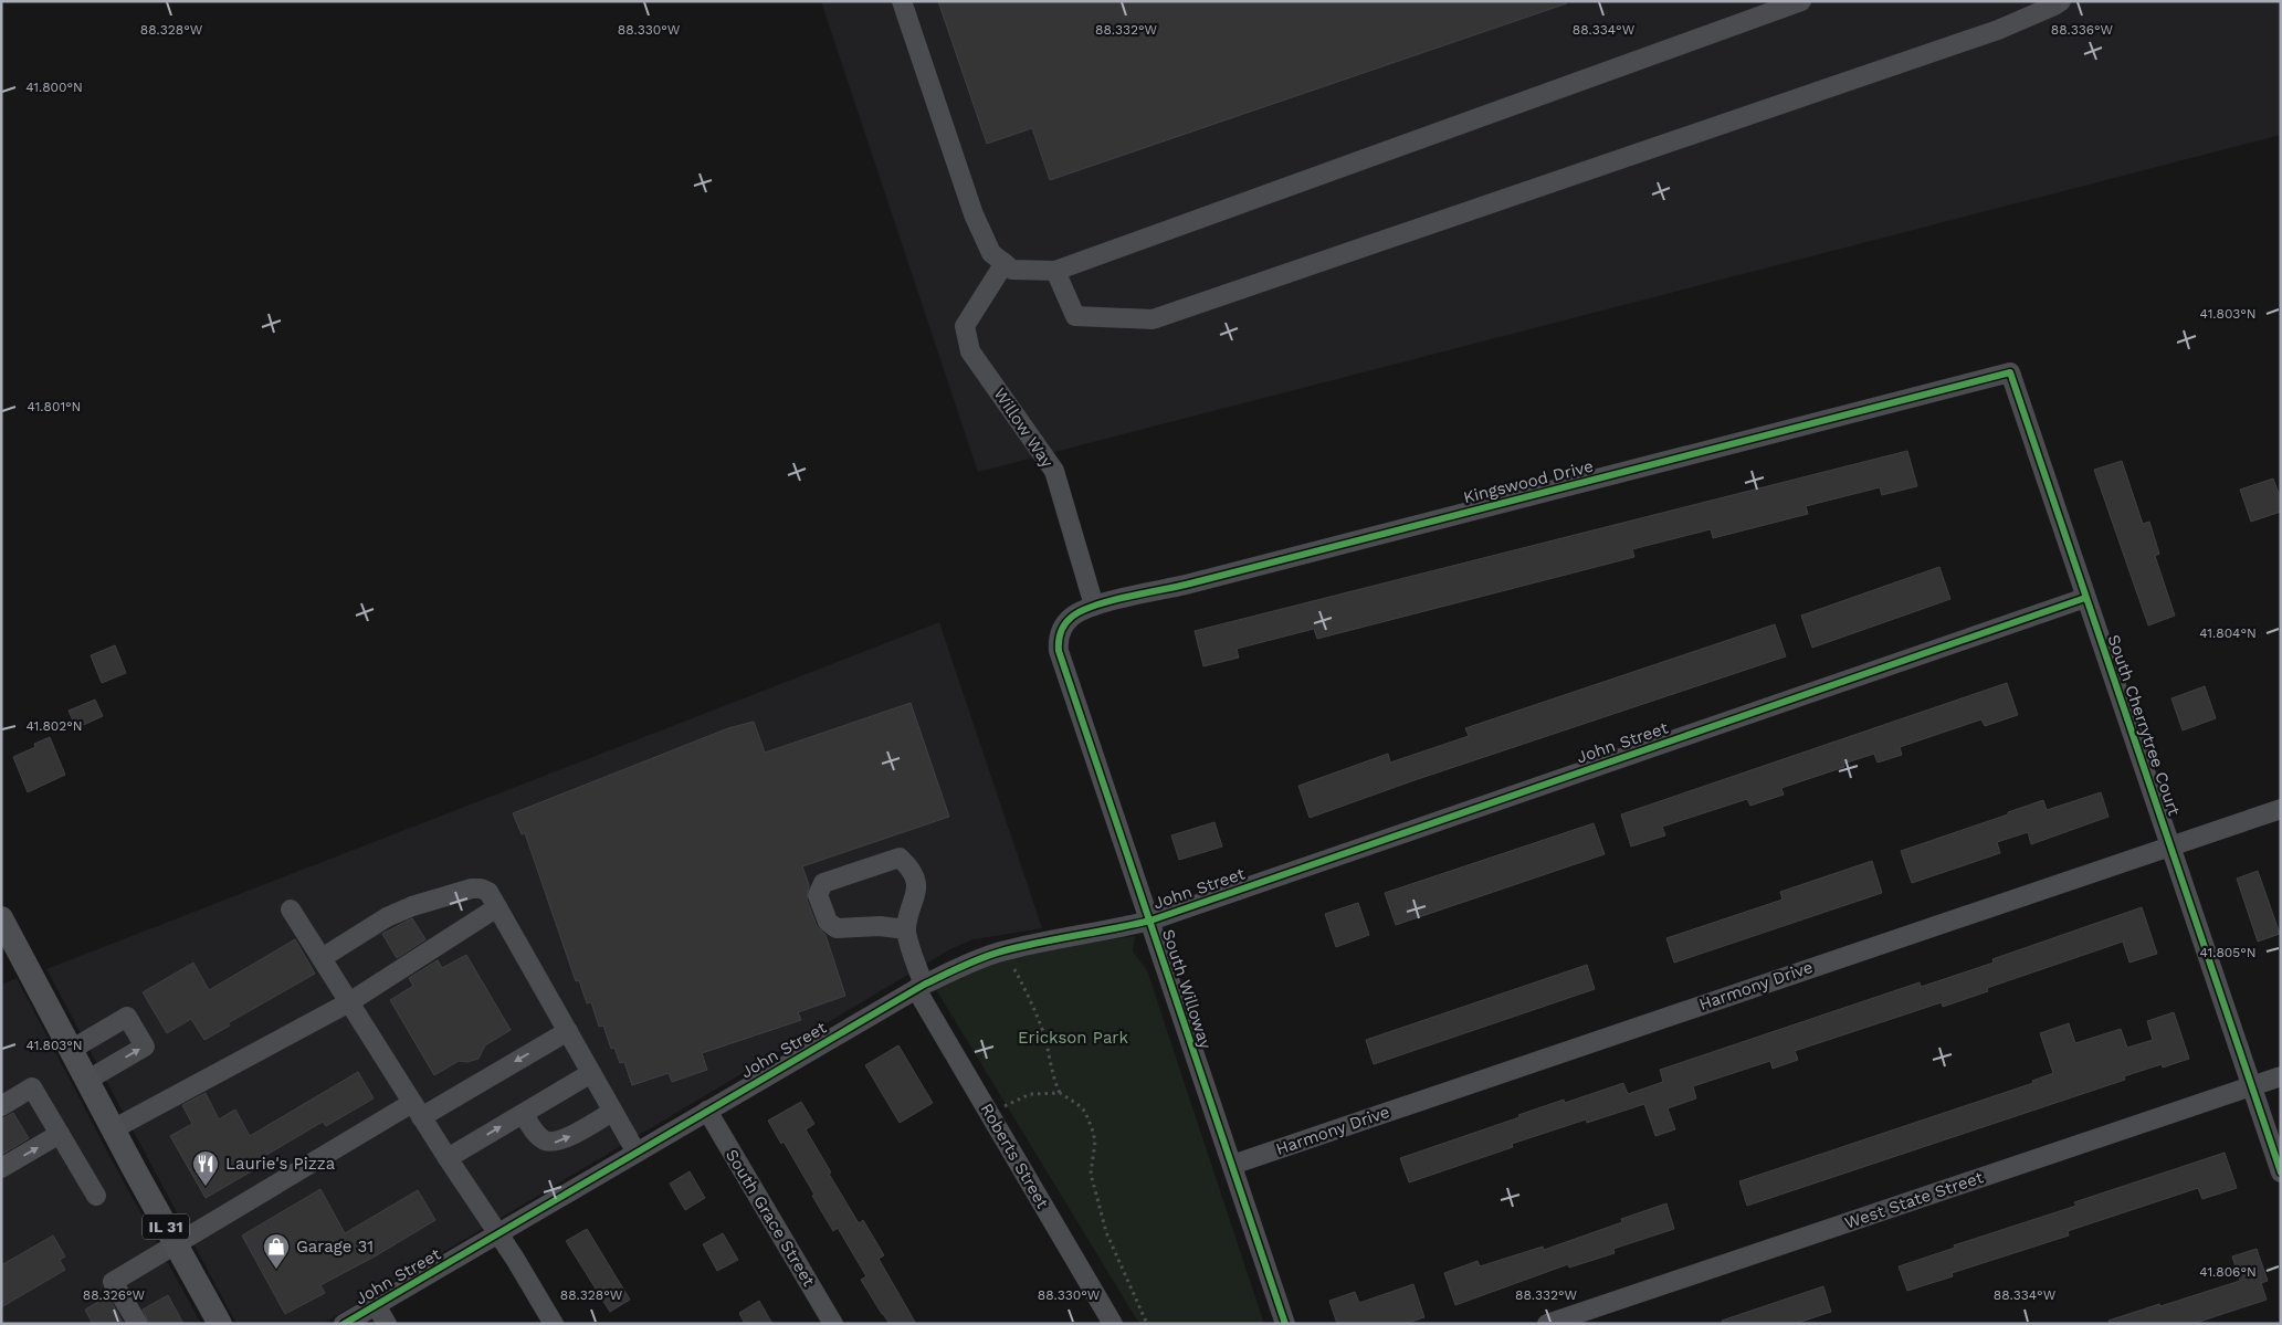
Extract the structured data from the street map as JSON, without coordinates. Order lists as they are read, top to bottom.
{
  "streets": {
    "main road": ["IL 31"],
    "street": [
      "Willow Way",
      "Kingswood Drive",
      "South Cherrytree Court",
      "John Street",
      "Harmony Drive",
      "South Willoway",
      "Roberts Street",
      "West State Street",
      "South Grace Street"
    ]
  },
  "crossings": [
    ["Willow Way", "Kingswood Drive"],
    ["Kingswood Drive", "South Cherrytree Court"],
    ["Kingswood Drive", "South Willoway"],
    ["South Cherrytree Court", "John Street"],
    ["South Cherrytree Court", "Harmony Drive"],
    ["South Cherrytree Court", "West State Street"],
    ["John Street", "South Willoway"],
    ["John Street", "Roberts Street"],
    ["John Street", "South Grace Street"],
    ["Harmony Drive", "South Willoway"]
  ],
  "parks": ["Erickson Park"],
  "places": {
    "restaurant": ["Laurie's Pizza"],
    "shop": ["Garage 31"]
  },
  "coordinates": [
    "88.328°W",
    "88.330°W",
    "88.332°W",
    "88.334°W",
    "88.336°W",
    "41.800°N",
    "41.803°N",
    "41.801°N",
    "41.804°N",
    "41.802°N",
    "41.805°N",
    "41.806°N",
    "88.326°W"
  ]
}
